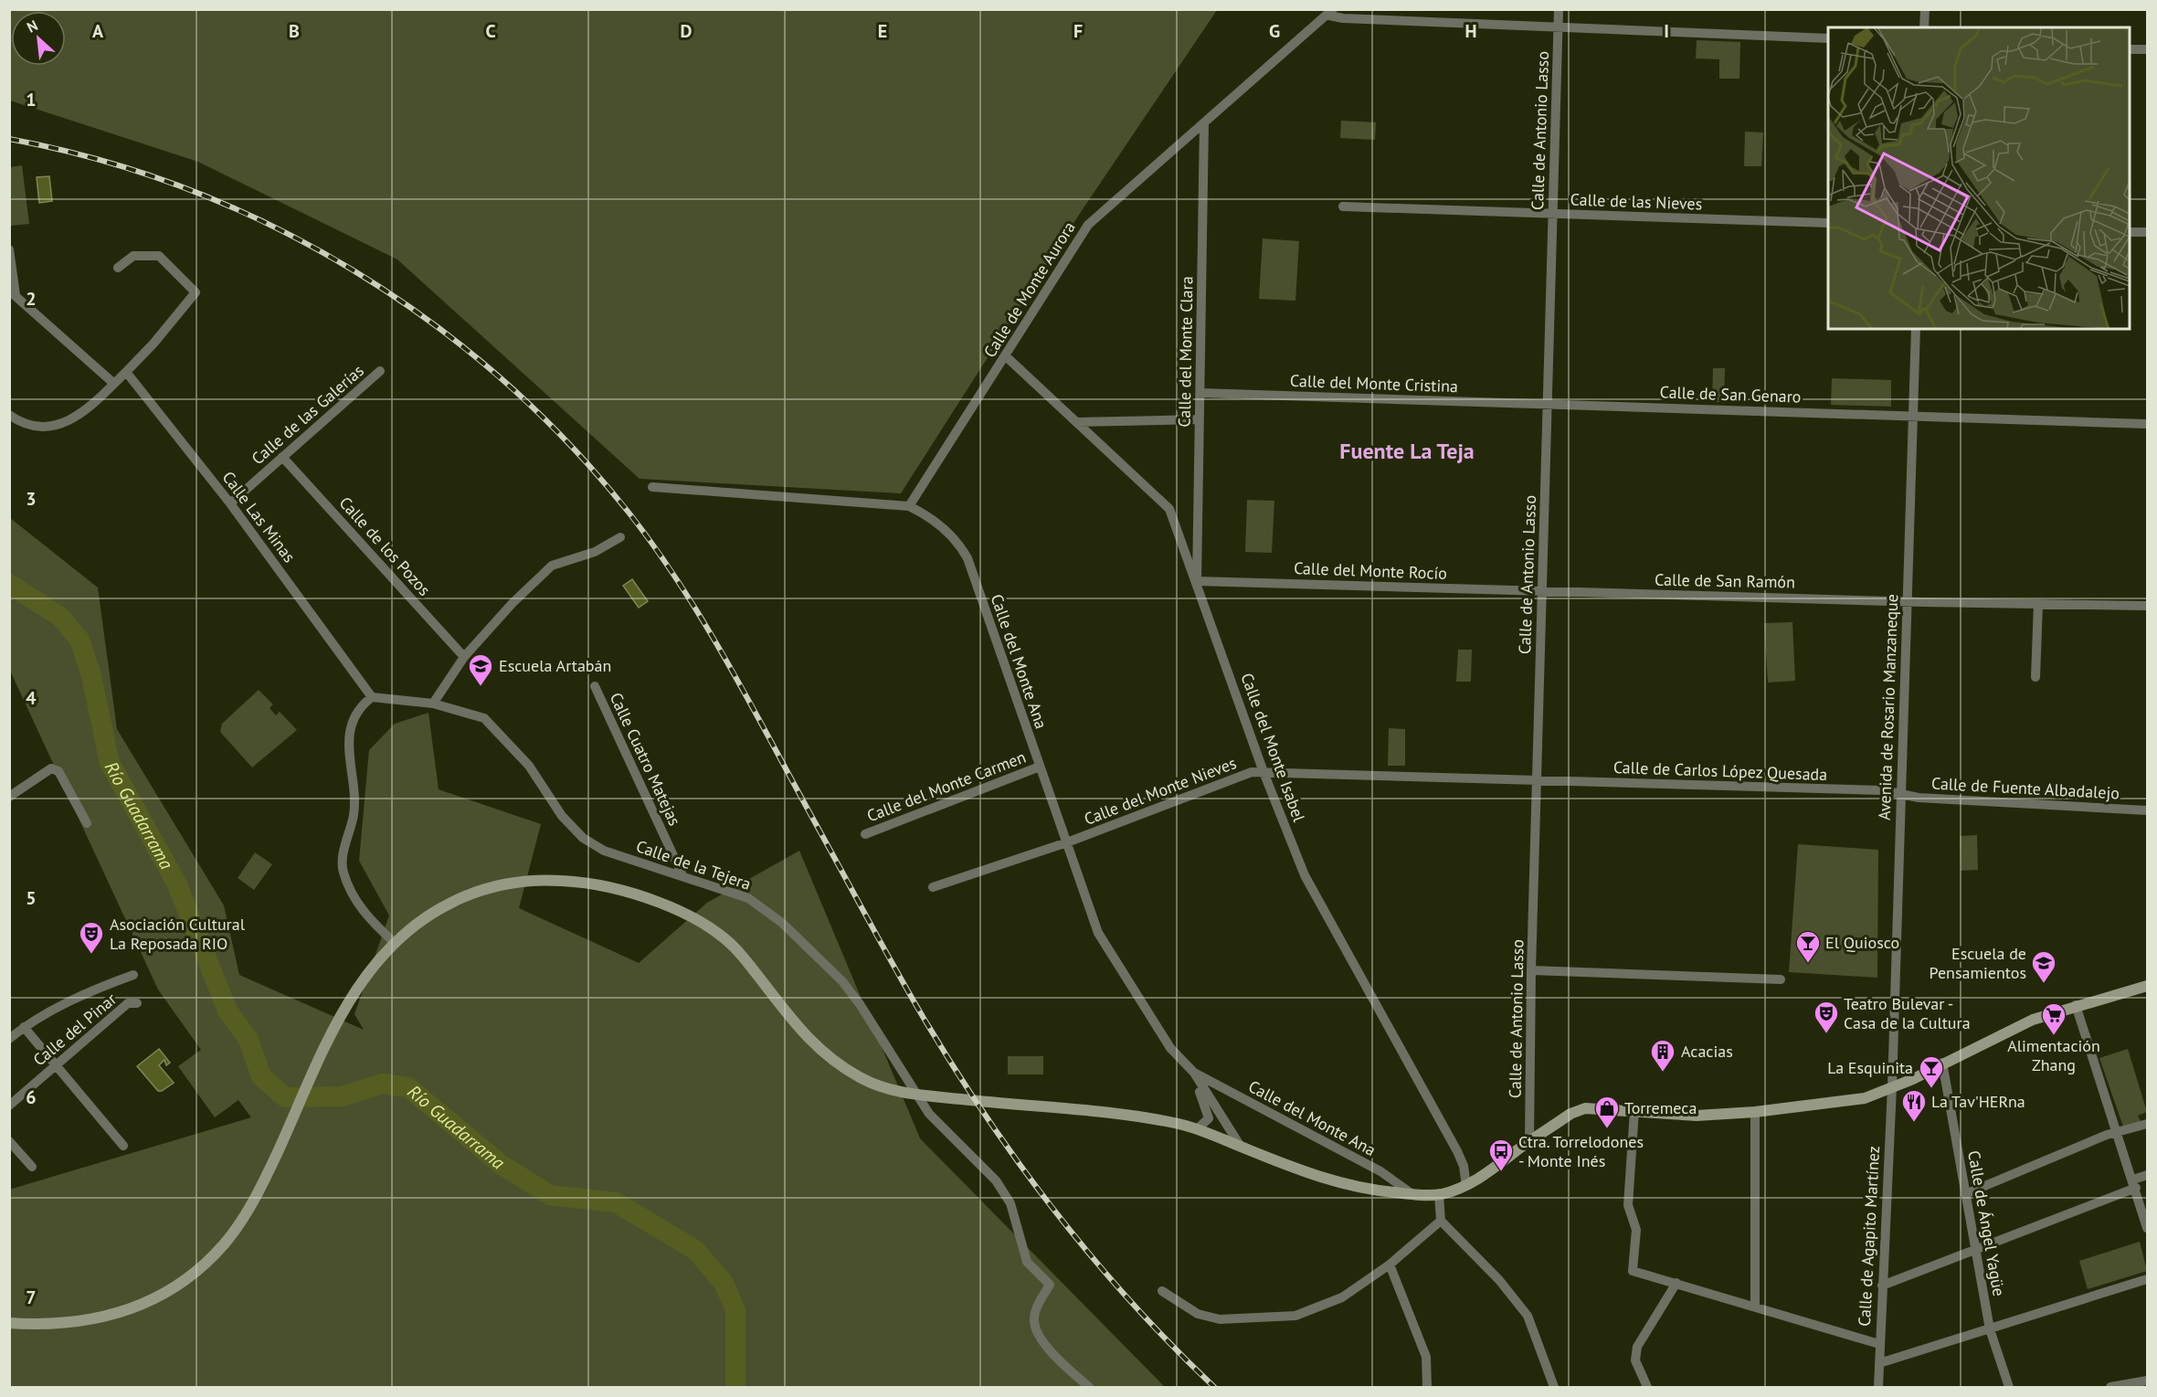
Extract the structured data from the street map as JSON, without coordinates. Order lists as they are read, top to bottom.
{
  "streets": {
    "street": [
      "Calle de Antonio Lasso",
      "Calle de las Nieves",
      "Calle de Monte Aurora",
      "Calle del Monte Clara",
      "Calle del Monte Cristina",
      "Calle de San Genaro",
      "Calle de las Galerías",
      "Calle Las Minas",
      "Calle de los Pozos",
      "Calle del Monte Rocío",
      "Calle de San Ramón",
      "Calle del Monte Ana",
      "Avenida de Rosario Manzaneque",
      "Calle del Monte Isabel",
      "Calle Cuatro Matejas",
      "Calle de Carlos López Quesada",
      "Calle del Monte Carmen",
      "Calle de Fuente Albadalejo",
      "Calle del Monte Nieves",
      "Calle de la Tejera",
      "Calle del Pinar",
      "Calle de Ángel Yagüe",
      "Calle de Agapito Martínez"
    ]
  },
  "crossings": [
    ["Calle de Antonio Lasso", "Calle de las Nieves"],
    ["Calle de Antonio Lasso", "Calle del Monte Cristina"],
    ["Calle de Antonio Lasso", "Calle de San Genaro"],
    ["Calle de Antonio Lasso", "Calle del Monte Rocío"],
    ["Calle de Antonio Lasso", "Calle de San Ramón"],
    ["Calle de Antonio Lasso", "Calle de Carlos López Quesada"],
    ["Calle de Antonio Lasso", "Calle del Monte Nieves"],
    ["Calle de Monte Aurora", "Calle del Monte Clara"],
    ["Calle de Monte Aurora", "Calle del Monte Ana"],
    ["Calle de Monte Aurora", "Calle del Monte Isabel"],
    ["Calle del Monte Clara", "Calle del Monte Cristina"],
    ["Calle del Monte Clara", "Calle del Monte Rocío"],
    ["Calle del Monte Clara", "Calle del Monte Isabel"],
    ["Calle del Monte Cristina", "Calle de San Genaro"],
    ["Calle de San Genaro", "Avenida de Rosario Manzaneque"],
    ["Calle de las Galerías", "Calle Las Minas"],
    ["Calle de las Galerías", "Calle de los Pozos"],
    ["Calle Las Minas", "Calle de la Tejera"],
    ["Calle del Monte Rocío", "Calle de San Ramón"],
    ["Calle del Monte Rocío", "Calle del Monte Isabel"],
    ["Calle de San Ramón", "Avenida de Rosario Manzaneque"],
    ["Calle del Monte Ana", "Calle del Monte Carmen"],
    ["Calle del Monte Ana", "Calle del Monte Nieves"],
    ["Avenida de Rosario Manzaneque", "Calle de Carlos López Quesada"],
    ["Avenida de Rosario Manzaneque", "Calle de Fuente Albadalejo"],
    ["Avenida de Rosario Manzaneque", "Calle de Agapito Martínez"],
    ["Calle del Monte Isabel", "Calle del Monte Nieves"],
    ["Calle Cuatro Matejas", "Calle de la Tejera"],
    ["Calle de Carlos López Quesada", "Calle de Fuente Albadalejo"],
    ["Calle de Carlos López Quesada", "Calle del Monte Nieves"]
  ],
  "districts": ["Fuente La Teja"],
  "water": ["Río Guadarrama"],
  "places": {
    "school or university": ["Escuela Artabán", "Escuela de Pensamientos"],
    "theatre": ["Asociación Cultural La Reposada RIO", "Teatro Bulevar - Casa de la Cultura"],
    "bar": ["El Quiosco", "La Esquinita"],
    "supermarket": ["Alimentación Zhang"],
    "building": ["Acacias"],
    "restaurant": ["La Tav'HERna"],
    "shop": ["Torremeca"],
    "bus stop": ["Ctra. Torrelodones - Monte Inés"]
  },
  "north": "top left",
  "grid": {
    "columns": [
      "A",
      "B",
      "C",
      "D",
      "E",
      "F",
      "G",
      "H",
      "I"
    ],
    "rows": [
      "1",
      "2",
      "3",
      "4",
      "5",
      "6",
      "7"
    ]
  }
}
